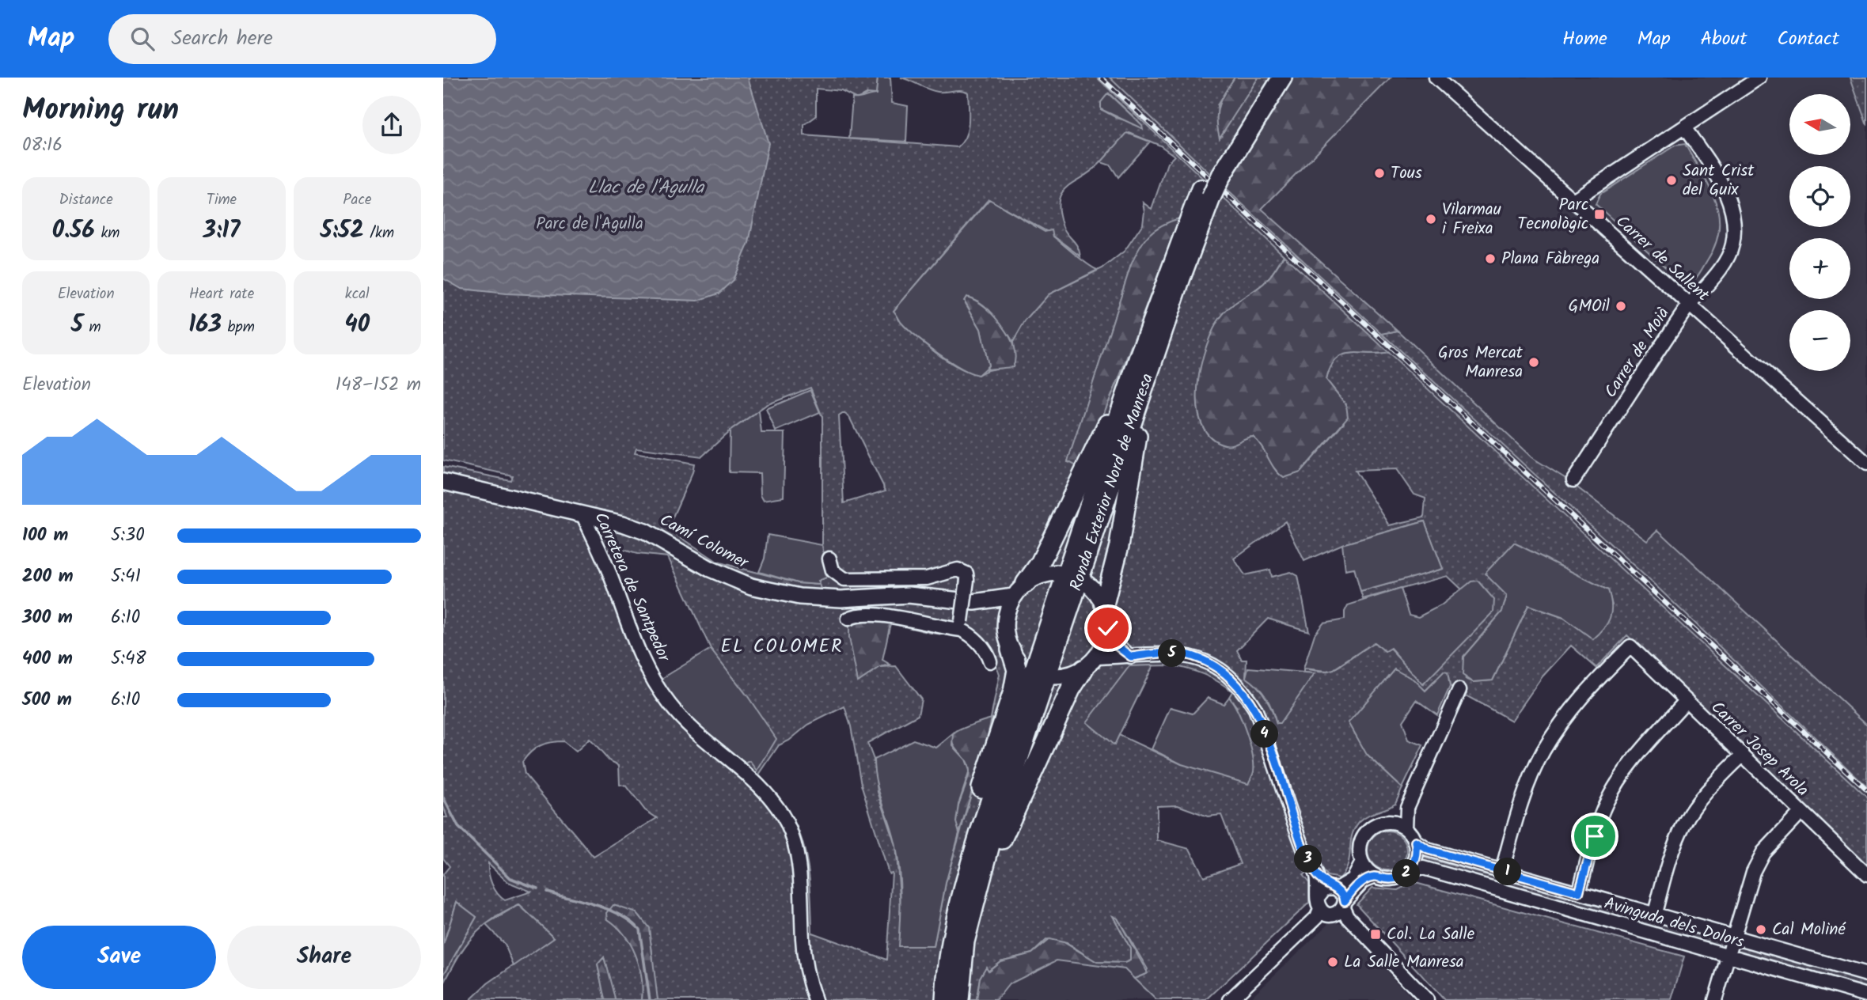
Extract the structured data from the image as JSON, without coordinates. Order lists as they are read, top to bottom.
{
  "streets": {
    "highway": ["Ronda Exterior Nord de Manresa"],
    "main road": ["Camí Colomer", "Carretera de Santpedor"],
    "street": [
      "Carrer de Sallent",
      "Carrer de Moià",
      "Carrer Josep Arola",
      "Avinguda dels Dolors"
    ]
  },
  "crossings": [
    ["Carrer de Sallent", "Carrer de Moià"],
    ["Camí Colomer", "Carretera de Santpedor"],
    ["Carrer Josep Arola", "Avinguda dels Dolors"]
  ],
  "districts": ["EL COLOMER"],
  "water": ["Llac de l'Agulla"],
  "parks": ["Parc de l'Agulla"],
  "places": {
    "other": [
      "Tous",
      "Sant Crist del Guix",
      "Vilarmau i Freixa",
      "Plana Fàbrega",
      "GMOil",
      "Gros Mercat Manresa",
      "Cal Moliné",
      "La Salle Manresa"
    ],
    "transit": ["Parc Tecnològic", "Col. La Salle"]
  },
  "north": "left",
  "page": {
    "header": "Map",
    "search": "Search here",
    "nav": [
      "Home",
      "Map",
      "About",
      "Contact"
    ],
    "heading": ["Morning run", "08:16"],
    "map_buttons": ["+", "−"],
    "stats": [
      ["Distance", "0.56 km"],
      ["Time", "3:17"],
      ["Pace", "5:52 /km"],
      ["Elevation", "5 m"],
      ["Heart rate", "163 bpm"],
      ["kcal", "40"]
    ],
    "chart": ["Elevation", "148–152 m"],
    "list": [
      {
        "name": "100 m",
        "note": "5:30"
      },
      {
        "name": "200 m",
        "note": "5:41"
      },
      {
        "name": "300 m",
        "note": "6:10"
      },
      {
        "name": "400 m",
        "note": "5:48"
      },
      {
        "name": "500 m",
        "note": "6:10"
      }
    ],
    "pins": [
      "5",
      "4",
      "3",
      "1",
      "2"
    ],
    "buttons": ["Save", "Share"]
  }
}
